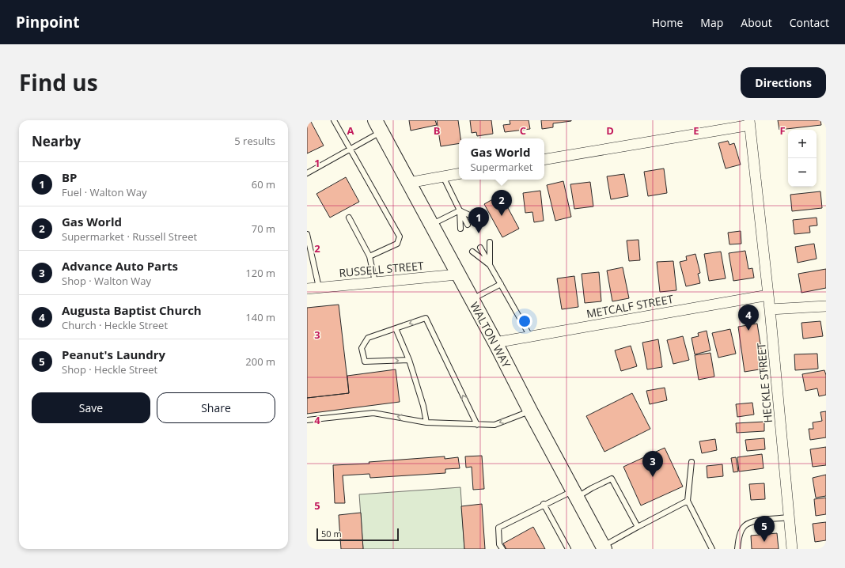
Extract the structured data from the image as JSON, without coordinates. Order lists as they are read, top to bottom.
{
  "streets": {
    "main road": ["WALTON WAY"],
    "street": ["RUSSELL STREET", "METCALF STREET", "HECKLE STREET"]
  },
  "crossings": [
    ["RUSSELL STREET", "WALTON WAY"],
    ["METCALF STREET", "WALTON WAY"],
    ["METCALF STREET", "HECKLE STREET"]
  ],
  "scale_bar": "50 m",
  "page": {
    "header": "Pinpoint",
    "nav": [
      "Home",
      "Map",
      "About",
      "Contact"
    ],
    "title": "Find us",
    "buttons": [
      "Directions",
      ["Save", "Share"]
    ],
    "heading": ["Nearby", "5 results"],
    "map_buttons": ["+", "−"],
    "popup": ["Gas World", "Supermarket"],
    "list": [
      {
        "mark": "1",
        "name": "BP",
        "note": "Fuel · Walton Way",
        "value": "60 m"
      },
      {
        "mark": "2",
        "name": "Gas World",
        "note": "Supermarket · Russell Street",
        "value": "70 m"
      },
      {
        "mark": "3",
        "name": "Advance Auto Parts",
        "note": "Shop · Walton Way",
        "value": "120 m"
      },
      {
        "mark": "4",
        "name": "Augusta Baptist Church",
        "note": "Church · Heckle Street",
        "value": "140 m"
      },
      {
        "mark": "5",
        "name": "Peanut's Laundry",
        "note": "Shop · Heckle Street",
        "value": "200 m"
      }
    ],
    "pins": [
      "2",
      "1",
      "4",
      "3",
      "5"
    ],
    "scale": "50 m"
  },
  "grid": {
    "columns": [
      "A",
      "B",
      "C",
      "D",
      "E",
      "F"
    ],
    "rows": [
      "1",
      "2",
      "3",
      "4",
      "5"
    ]
  }
}
